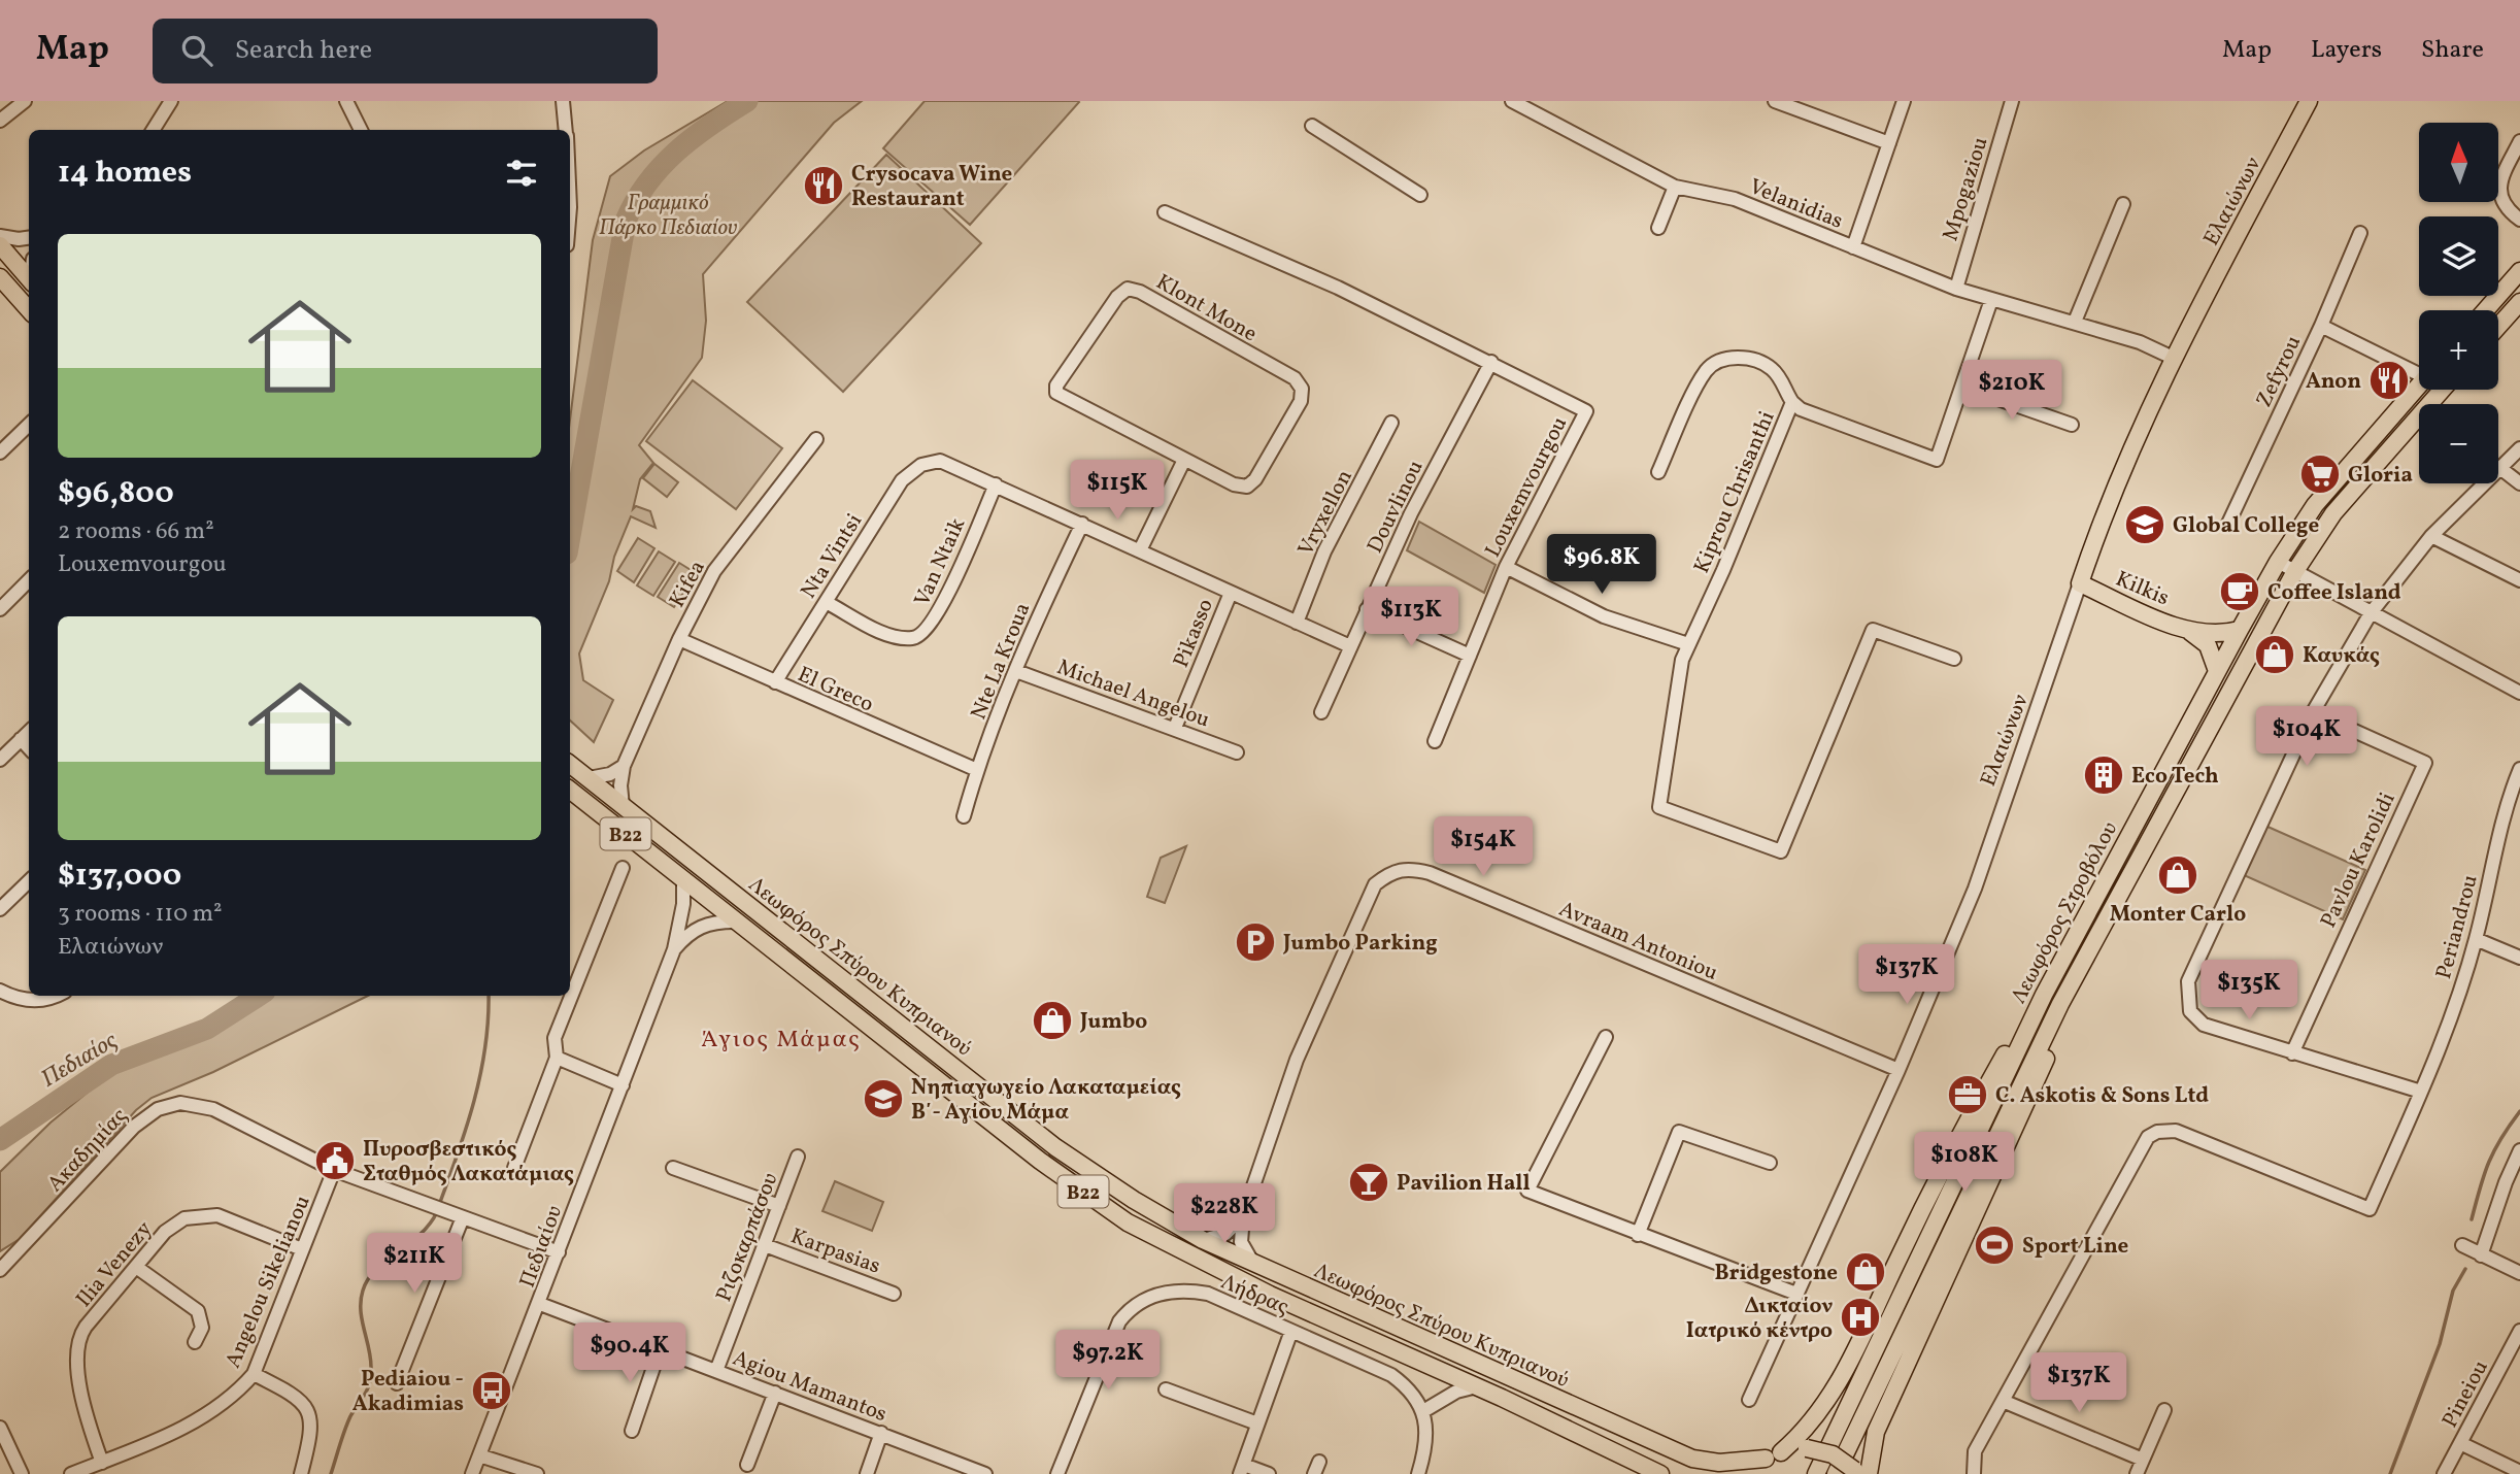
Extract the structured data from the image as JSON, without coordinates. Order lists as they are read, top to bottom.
{
  "streets": {
    "main road": [
      "Ελαιώνων",
      "Kilkis",
      "B22",
      "Λεωφόρος Στροβόλου",
      "Λεωφόρος Σπύρου Κυπριανού"
    ],
    "street": [
      "Mpogaziou",
      "Velanidias",
      "Klont Mone",
      "Zefyrou",
      "Louxemvourgou",
      "Kiprou Chrisanthi",
      "Douvlinou",
      "Vryxellon",
      "Nta Vintsi",
      "Van Ntaik",
      "Kifea",
      "Pikasso",
      "Nte La Kroua",
      "El Greco",
      "Michael Angelou",
      "Pavlou Karolidi",
      "Periandrou",
      "Avraam Antoniou",
      "Ακαδημίας",
      "Ριζοκαρπάσου",
      "Πεδιαίου",
      "Karpasias",
      "Ilia Venezy",
      "Angelou Sikelianou",
      "Λήδρας",
      "Agiou Mamantos",
      "Pineiou"
    ]
  },
  "crossings": [
    ["Mpogaziou", "Velanidias"],
    ["Ελαιώνων", "Velanidias"],
    ["Ελαιώνων", "Kilkis"],
    ["Ελαιώνων", "Avraam Antoniou"],
    ["Louxemvourgou", "Douvlinou"],
    ["Nta Vintsi", "Van Ntaik"],
    ["Nta Vintsi", "El Greco"],
    ["Kifea", "El Greco"],
    ["Kifea", "Λεωφόρος Σπύρου Κυπριανού"],
    ["Kilkis", "Λεωφόρος Στροβόλου"],
    ["Pikasso", "Michael Angelou"],
    ["Nte La Kroua", "El Greco"],
    ["Nte La Kroua", "Michael Angelou"],
    ["Λεωφόρος Σπύρου Κυπριανού", "Πεδιαίου"],
    ["Ακαδημίας", "Πεδιαίου"],
    ["Ακαδημίας", "Angelou Sikelianou"],
    ["Ριζοκαρπάσου", "Karpasias"],
    ["Ριζοκαρπάσου", "Agiou Mamantos"],
    ["Πεδιαίου", "Agiou Mamantos"],
    ["Ilia Venezy", "Angelou Sikelianou"]
  ],
  "districts": ["Άγιος Μάμας"],
  "water": ["Πεδιαίος"],
  "parks": ["Γραμμικό Πάρκο Πεδιαίου"],
  "places": {
    "restaurant": ["Crysocava Wine Restaurant", "Anon"],
    "supermarket": ["Gloria"],
    "school or university": ["Global College", "Νηπιαγωγείο Λακαταμείας Β΄- Αγίου Μάμα"],
    "cafe": ["Coffee Island"],
    "shop": [
      "Καυκάς",
      "Monter Carlo",
      "Jumbo",
      "Bridgestone"
    ],
    "building": ["Eco Tech"],
    "parking": ["Jumbo Parking"],
    "office": ["C. Askotis & Sons Ltd"],
    "public building": ["Πυροσβεστικός Σταθμός Λακατάμιας"],
    "bar": ["Pavilion Hall"],
    "sports": ["Sport Line"],
    "hospital": ["Δικταίον Ιατρικό κέντρο"],
    "bus stop": ["Pediaiou - Akadimias"]
  },
  "north": "top",
  "page": {
    "header": "Map",
    "search": "Search here",
    "nav": ["Map", "Layers", "Share"],
    "map_buttons": ["+", "−"],
    "heading": "14 homes",
    "list": [
      {
        "name": "$96,800",
        "note": "2 rooms · 66 m² · Louxemvourgou"
      },
      {
        "name": "$137,000",
        "note": "3 rooms · 110 m² · Ελαιώνων"
      }
    ],
    "price": [
      "$210K",
      "$115K",
      "$96.8K",
      "$113K",
      "$104K",
      "$154K",
      "$137K",
      "$135K",
      "$108K",
      "$228K",
      "$211K",
      "$90.4K",
      "$97.2K",
      "$137K"
    ]
  }
}
